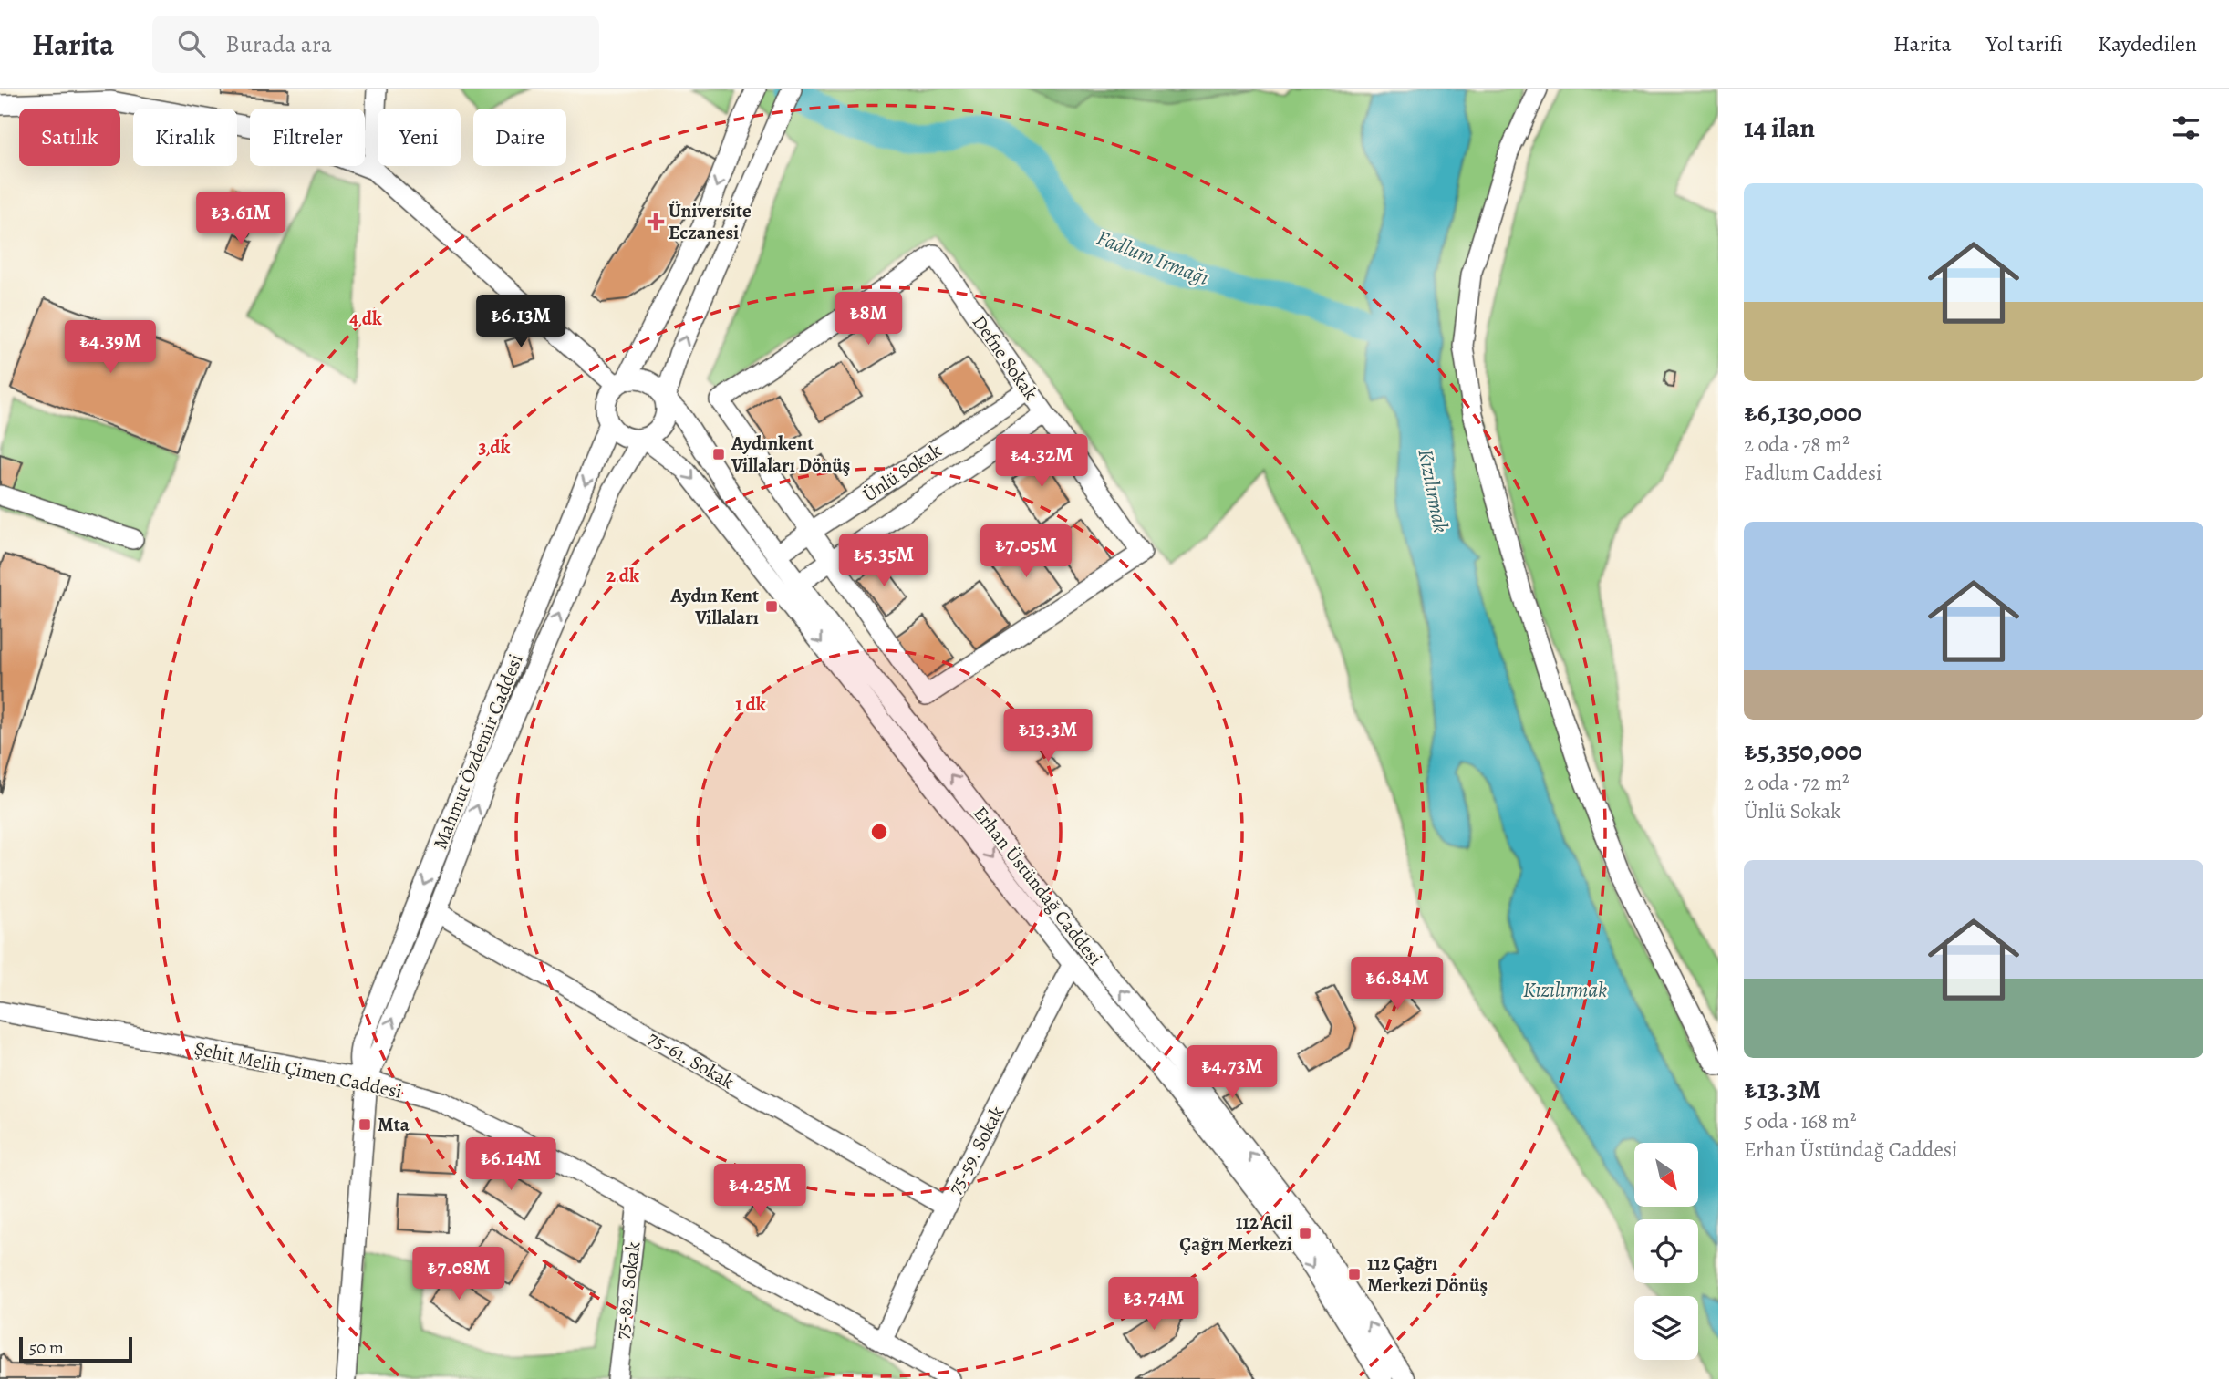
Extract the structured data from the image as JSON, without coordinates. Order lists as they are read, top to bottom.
{
  "streets": {
    "street": [
      "Defne Sokak",
      "Ünlü Sokak",
      "Mahmut Özdemir Caddesi",
      "Erhan Üstündağ Caddesi",
      "75-61. Sokak",
      "Şehit Melih Çimen Caddesi",
      "75-59. Sokak",
      "75-82. Sokak"
    ]
  },
  "crossings": [
    ["Defne Sokak", "Ünlü Sokak"],
    ["Ünlü Sokak", "Erhan Üstündağ Caddesi"],
    ["Mahmut Özdemir Caddesi", "Erhan Üstündağ Caddesi"],
    ["Mahmut Özdemir Caddesi", "75-61. Sokak"],
    ["Mahmut Özdemir Caddesi", "Şehit Melih Çimen Caddesi"],
    ["Erhan Üstündağ Caddesi", "75-59. Sokak"],
    ["75-61. Sokak", "75-59. Sokak"],
    ["Şehit Melih Çimen Caddesi", "75-59. Sokak"],
    ["Şehit Melih Çimen Caddesi", "75-82. Sokak"]
  ],
  "water": ["Fadlum Irmağı", "Kızılırmak"],
  "places": {
    "health": ["Üniversite Eczanesi"],
    "transit": [
      "Aydınkent Villaları Dönüş",
      "Aydın Kent Villaları",
      "Mta",
      "112 Acil Çağrı Merkezi",
      "112 Çağrı Merkezi Dönüş"
    ]
  },
  "scale_bar": "50 m",
  "north": "bottom right",
  "page": {
    "header": "Harita",
    "search": "Burada ara",
    "nav": ["Harita", "Yol tarifi", "Kaydedilen"],
    "heading": "14 ilan",
    "chip": [
      "Satılık",
      "Kiralık",
      "Filtreler",
      "Yeni",
      "Daire"
    ],
    "list": [
      {
        "name": "₺6,130,000",
        "note": "2 oda · 78 m² · Fadlum Caddesi"
      },
      {
        "name": "₺5,350,000",
        "note": "2 oda · 72 m² · Ünlü Sokak"
      },
      {
        "name": "₺13.3M",
        "note": "5 oda · 168 m² · Erhan Üstündağ Caddesi"
      }
    ],
    "price": [
      "₺3.61M",
      "₺8M",
      "₺6.13M",
      "₺4.39M",
      "₺4.32M",
      "₺7.05M",
      "₺5.35M",
      "₺13.3M",
      "₺6.84M",
      "₺4.73M",
      "₺6.14M",
      "₺4.25M",
      "₺7.08M",
      "₺3.74M"
    ],
    "scale": "50 m"
  },
  "rings": [
    "4 dk",
    "3 dk",
    "2 dk",
    "1 dk"
  ]
}
